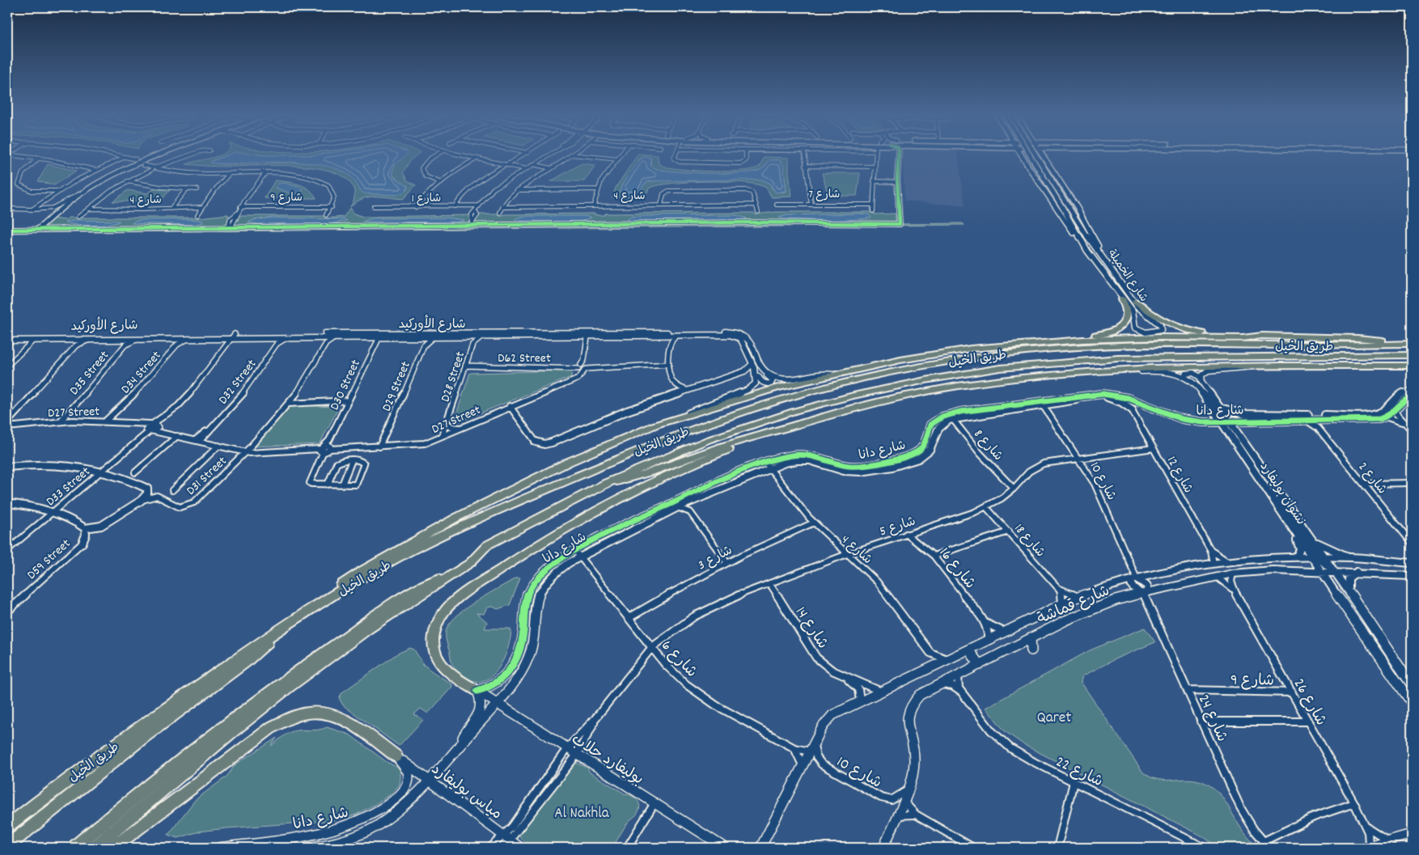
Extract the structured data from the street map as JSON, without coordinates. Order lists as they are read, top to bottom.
{
  "streets": {
    "highway": ["طريق الخيل"],
    "street": [
      "شارع 7",
      "شارع 4",
      "شارع 9",
      "شارع 1",
      "شارع الخميلة",
      "شارع الأوركيد",
      "D62 Street",
      "D34 Street",
      "D35 Street",
      "D28 Street",
      "D32 Street",
      "D30 Street",
      "D29 Street",
      "شارع دانا",
      "D27 Street",
      "شارع 8",
      "شارع 12",
      "D31 Street",
      "شارع 2",
      "شارع 10",
      "D33 Street",
      "نشوان بوليفارد",
      "شارع 5",
      "شارع 18",
      "شارع 3",
      "D59 Street",
      "شارع 16",
      "شارع قماشة",
      "شارع 14",
      "شارع 6",
      "شارع 26",
      "شارع 24",
      "بوليفارد حلاب",
      "شارع 22",
      "مياس بوليفارد"
    ]
  },
  "crossings": [
    ["شارع 4", "شارع دانا"],
    ["شارع 4", "شارع 5"],
    ["شارع 4", "شارع 3"],
    ["شارع 9", "شارع 26"],
    ["شارع 9", "شارع 24"],
    ["شارع الأوركيد", "D34 Street"],
    ["شارع الأوركيد", "D35 Street"],
    ["شارع الأوركيد", "D28 Street"],
    ["شارع الأوركيد", "D32 Street"],
    ["شارع الأوركيد", "D30 Street"],
    ["شارع الأوركيد", "D29 Street"],
    ["شارع الأوركيد", "D31 Street"],
    ["D62 Street", "D28 Street"],
    ["D62 Street", "D27 Street"],
    ["D34 Street", "D27 Street"],
    ["D35 Street", "D27 Street"],
    ["D28 Street", "D27 Street"],
    ["D32 Street", "D27 Street"],
    ["D30 Street", "D27 Street"],
    ["D29 Street", "D27 Street"],
    ["شارع دانا", "شارع 8"],
    ["شارع دانا", "شارع 12"],
    ["شارع دانا", "شارع 2"],
    ["شارع دانا", "شارع 10"],
    ["شارع دانا", "نشوان بوليفارد"],
    ["شارع دانا", "شارع 6"],
    ["شارع دانا", "بوليفارد حلاب"],
    ["شارع دانا", "مياس بوليفارد"],
    ["D27 Street", "D31 Street"],
    ["D27 Street", "D33 Street"],
    ["شارع 8", "شارع 5"],
    ["شارع 12", "شارع 5"],
    ["شارع 12", "شارع قماشة"],
    ["شارع 10", "شارع 5"],
    ["شارع 10", "شارع قماشة"],
    ["شارع 10", "شارع 6"],
    ["نشوان بوليفارد", "شارع قماشة"],
    ["شارع 5", "شارع 18"],
    ["شارع 5", "شارع 16"],
    ["شارع 5", "شارع 14"],
    ["شارع 5", "شارع 6"],
    ["شارع 18", "شارع قماشة"],
    ["شارع 3", "شارع 6"],
    ["شارع 16", "شارع قماشة"],
    ["شارع قماشة", "شارع 14"],
    ["شارع قماشة", "شارع 6"],
    ["شارع قماشة", "شارع 26"],
    ["شارع قماشة", "شارع 24"],
    ["شارع قماشة", "شارع 22"]
  ],
  "parks": ["Qaret", "Al Nakhla"]
}
